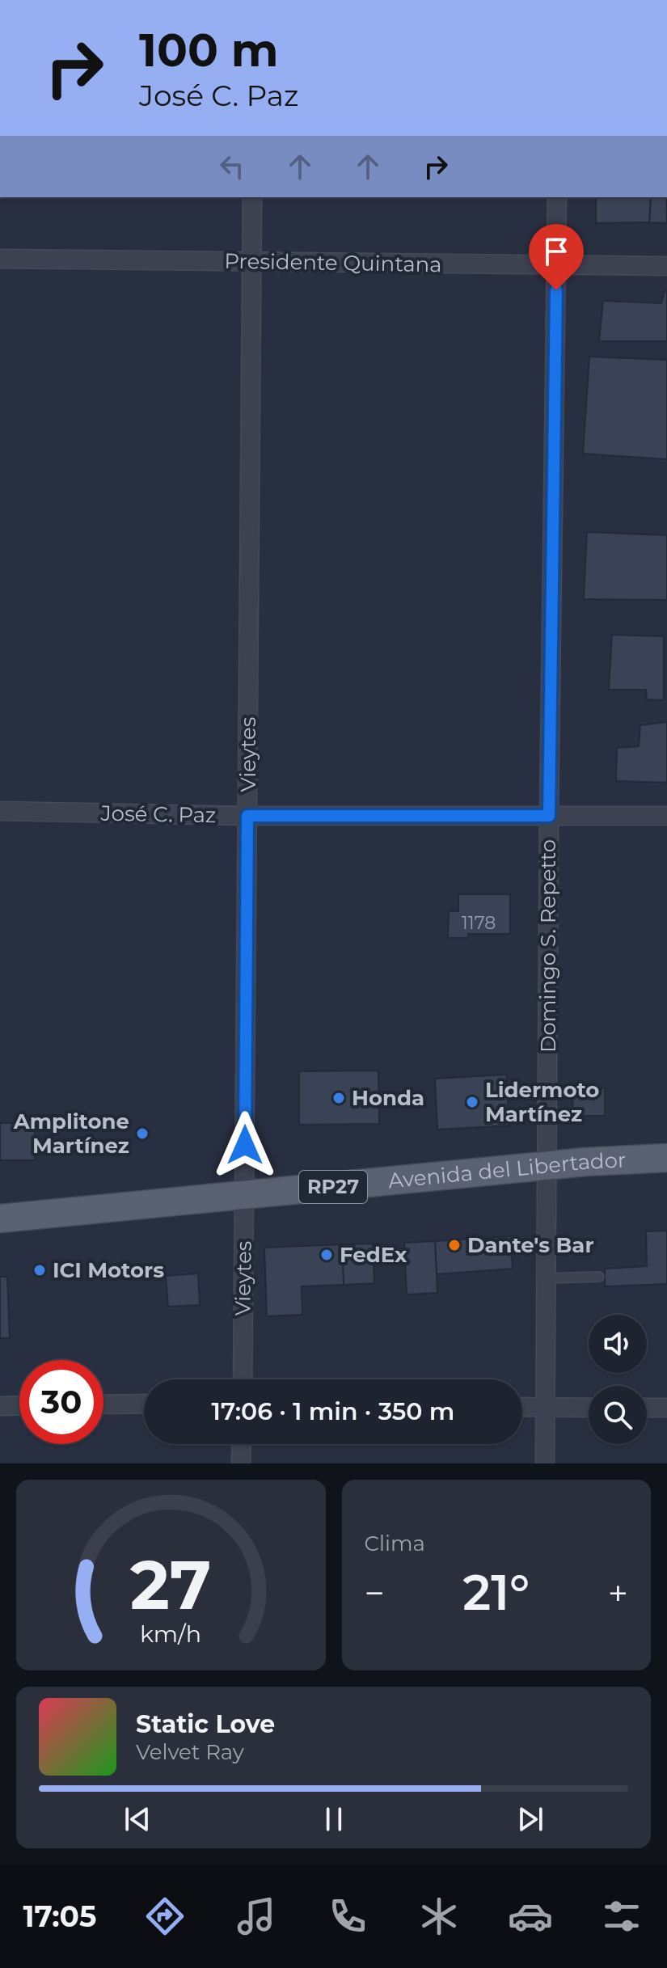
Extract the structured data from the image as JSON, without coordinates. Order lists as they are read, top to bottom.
{
  "streets": {
    "main road": ["Avenida del Libertador", "RP27"],
    "street": [
      "Presidente Quintana",
      "Vieytes",
      "José C. Paz",
      "Domingo S. Repetto"
    ]
  },
  "crossings": [
    ["Presidente Quintana", "Vieytes"],
    ["Presidente Quintana", "Domingo S. Repetto"],
    ["Vieytes", "José C. Paz"],
    ["Vieytes", "Avenida del Libertador"],
    ["José C. Paz", "Domingo S. Repetto"],
    ["Domingo S. Repetto", "Avenida del Libertador"]
  ],
  "places": [
    "Honda",
    "Lidermoto Martínez",
    "Amplitone Martínez",
    "Dante's Bar",
    "FedEx",
    "ICI Motors"
  ],
  "house_numbers": ["1178"],
  "page": {
    "turn": ["100 m", "José C. Paz"],
    "limit": "30",
    "trip": "17:06 · 1 min · 350 m",
    "tile": "Clima",
    "heat": ["−", "21°", "+"],
    "song": ["Static Love", "Velvet Ray"],
    "tabs": "17:05",
    "gauge": ["27", "km/h"]
  }
}
